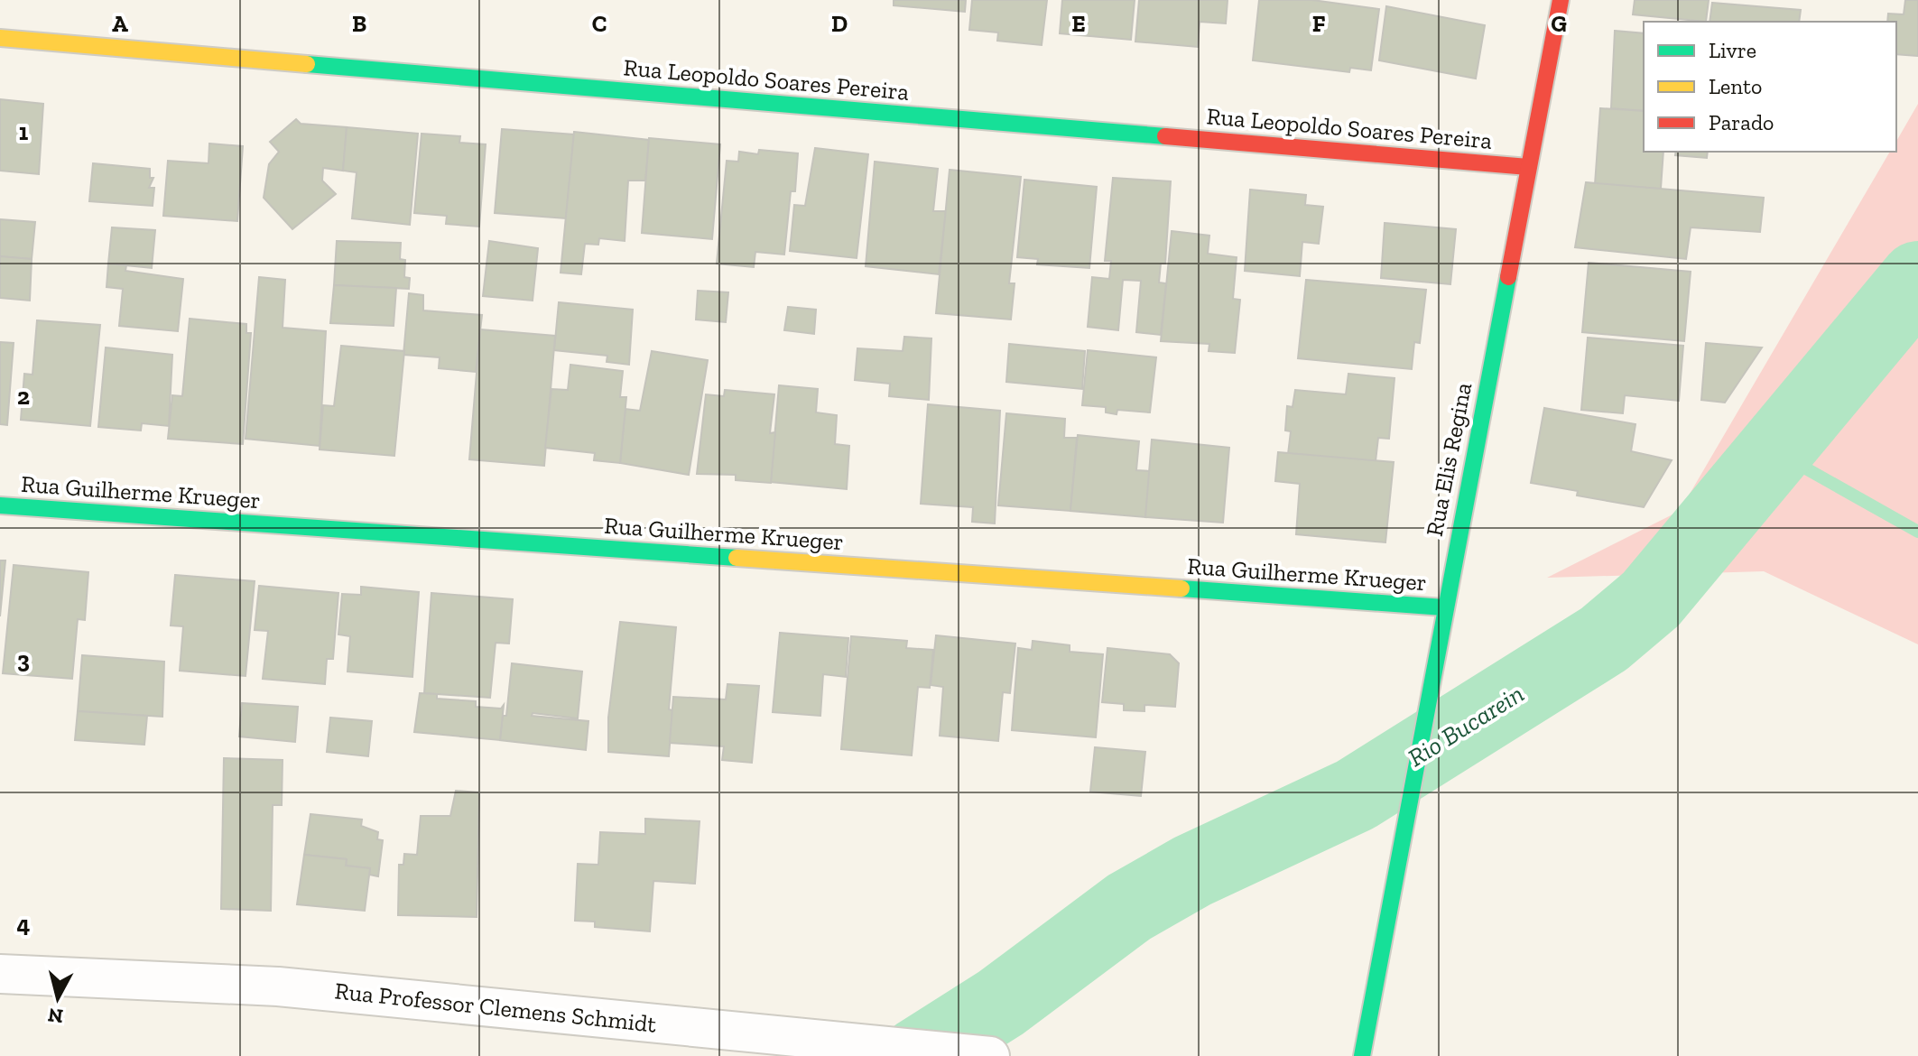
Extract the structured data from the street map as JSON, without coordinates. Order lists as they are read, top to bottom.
{
  "streets": {
    "street": [
      "Rua Leopoldo Soares Pereira",
      "Rua Elis Regina",
      "Rua Guilherme Krueger",
      "Rua Professor Clemens Schmidt"
    ]
  },
  "crossings": [
    ["Rua Leopoldo Soares Pereira", "Rua Elis Regina"],
    ["Rua Elis Regina", "Rua Guilherme Krueger"]
  ],
  "water": ["Rio Bucarein"],
  "legend": ["Livre", "Lento", "Parado"],
  "north": "bottom",
  "grid": {
    "columns": [
      "A",
      "B",
      "C",
      "D",
      "E",
      "F",
      "G"
    ],
    "rows": [
      "1",
      "2",
      "3",
      "4"
    ]
  }
}
